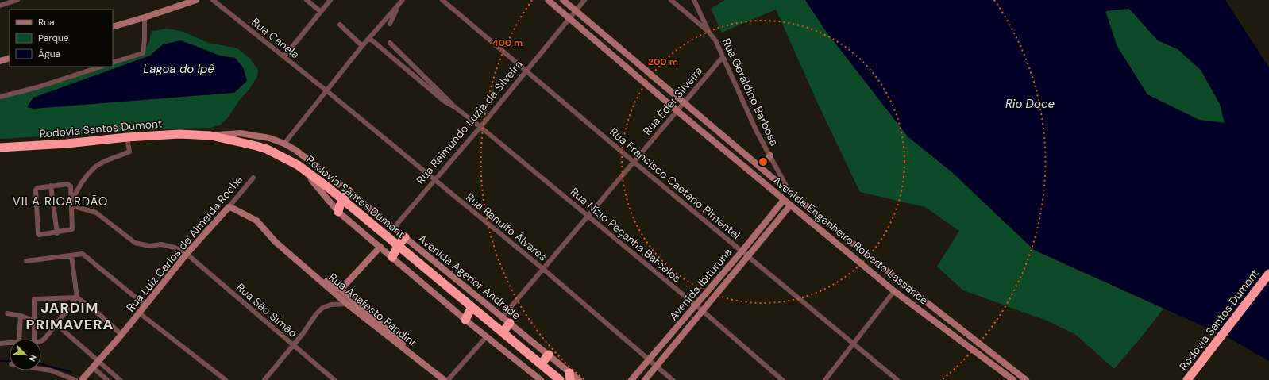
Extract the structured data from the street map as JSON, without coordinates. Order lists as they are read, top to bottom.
{
  "streets": {
    "highway": ["Rodovia Santos Dumont"],
    "street": [
      "Rua Canela",
      "Rua Geraldino Barbosa",
      "Rua Éder Silveira",
      "Rua Raimundo Luzia da Silveira",
      "Rua Francisco Caetano Pimentel",
      "Rua Ranulfo Álvares",
      "Rua Nízio Peçanha Barcelos",
      "Avenida Engenheiro Roberto Lassance",
      "Rua Luiz Carlos de Almeida Rocha",
      "Avenida Agenor Andrade",
      "Avenida Ibituruna",
      "Rua Anafesto Pandini",
      "Rua São Simão"
    ]
  },
  "crossings": [
    ["Rua Canela", "Rua Ranulfo Álvares"],
    ["Rua Geraldino Barbosa", "Rua Éder Silveira"],
    ["Rua Geraldino Barbosa", "Avenida Engenheiro Roberto Lassance"],
    ["Rua Éder Silveira", "Rua Francisco Caetano Pimentel"],
    ["Rua Éder Silveira", "Rua Ranulfo Álvares"],
    ["Rua Éder Silveira", "Rua Nízio Peçanha Barcelos"],
    ["Rua Éder Silveira", "Avenida Engenheiro Roberto Lassance"],
    ["Rua Éder Silveira", "Avenida Agenor Andrade"],
    ["Rua Raimundo Luzia da Silveira", "Rua Francisco Caetano Pimentel"],
    ["Rua Raimundo Luzia da Silveira", "Rua Ranulfo Álvares"],
    ["Rua Raimundo Luzia da Silveira", "Rua Nízio Peçanha Barcelos"],
    ["Rua Raimundo Luzia da Silveira", "Avenida Engenheiro Roberto Lassance"],
    ["Rua Raimundo Luzia da Silveira", "Avenida Agenor Andrade"],
    ["Rodovia Santos Dumont", "Avenida Agenor Andrade"],
    ["Rua Francisco Caetano Pimentel", "Avenida Ibituruna"],
    ["Rua Ranulfo Álvares", "Avenida Ibituruna"],
    ["Rua Nízio Peçanha Barcelos", "Avenida Ibituruna"],
    ["Avenida Engenheiro Roberto Lassance", "Avenida Ibituruna"],
    ["Rua Luiz Carlos de Almeida Rocha", "Rua Anafesto Pandini"],
    ["Rua Luiz Carlos de Almeida Rocha", "Rua São Simão"]
  ],
  "districts": ["VILA RICARDÃO", "JARDIM PRIMAVERA"],
  "water": ["Lagoa do Ipê", "Rio Doce"],
  "legend": ["Rua", "Parque", "Água"],
  "north": "bottom right",
  "rings": ["400 m", "200 m"]
}
